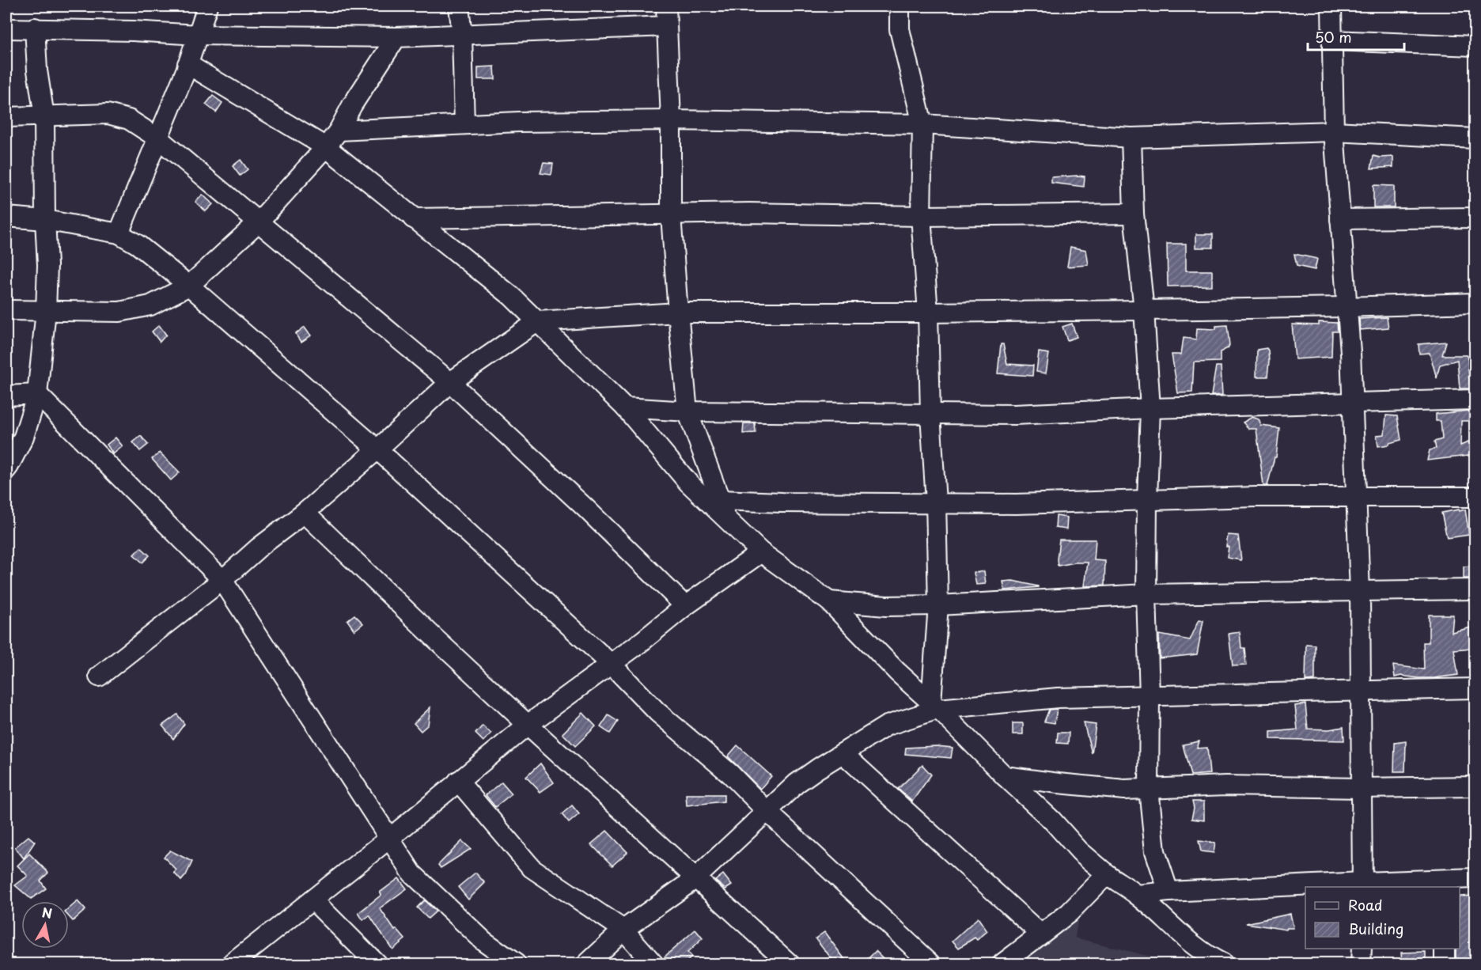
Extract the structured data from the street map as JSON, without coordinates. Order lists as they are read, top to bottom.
{
  "legend": ["Road", "Building"],
  "scale_bar": "50 m",
  "north": "top"
}
